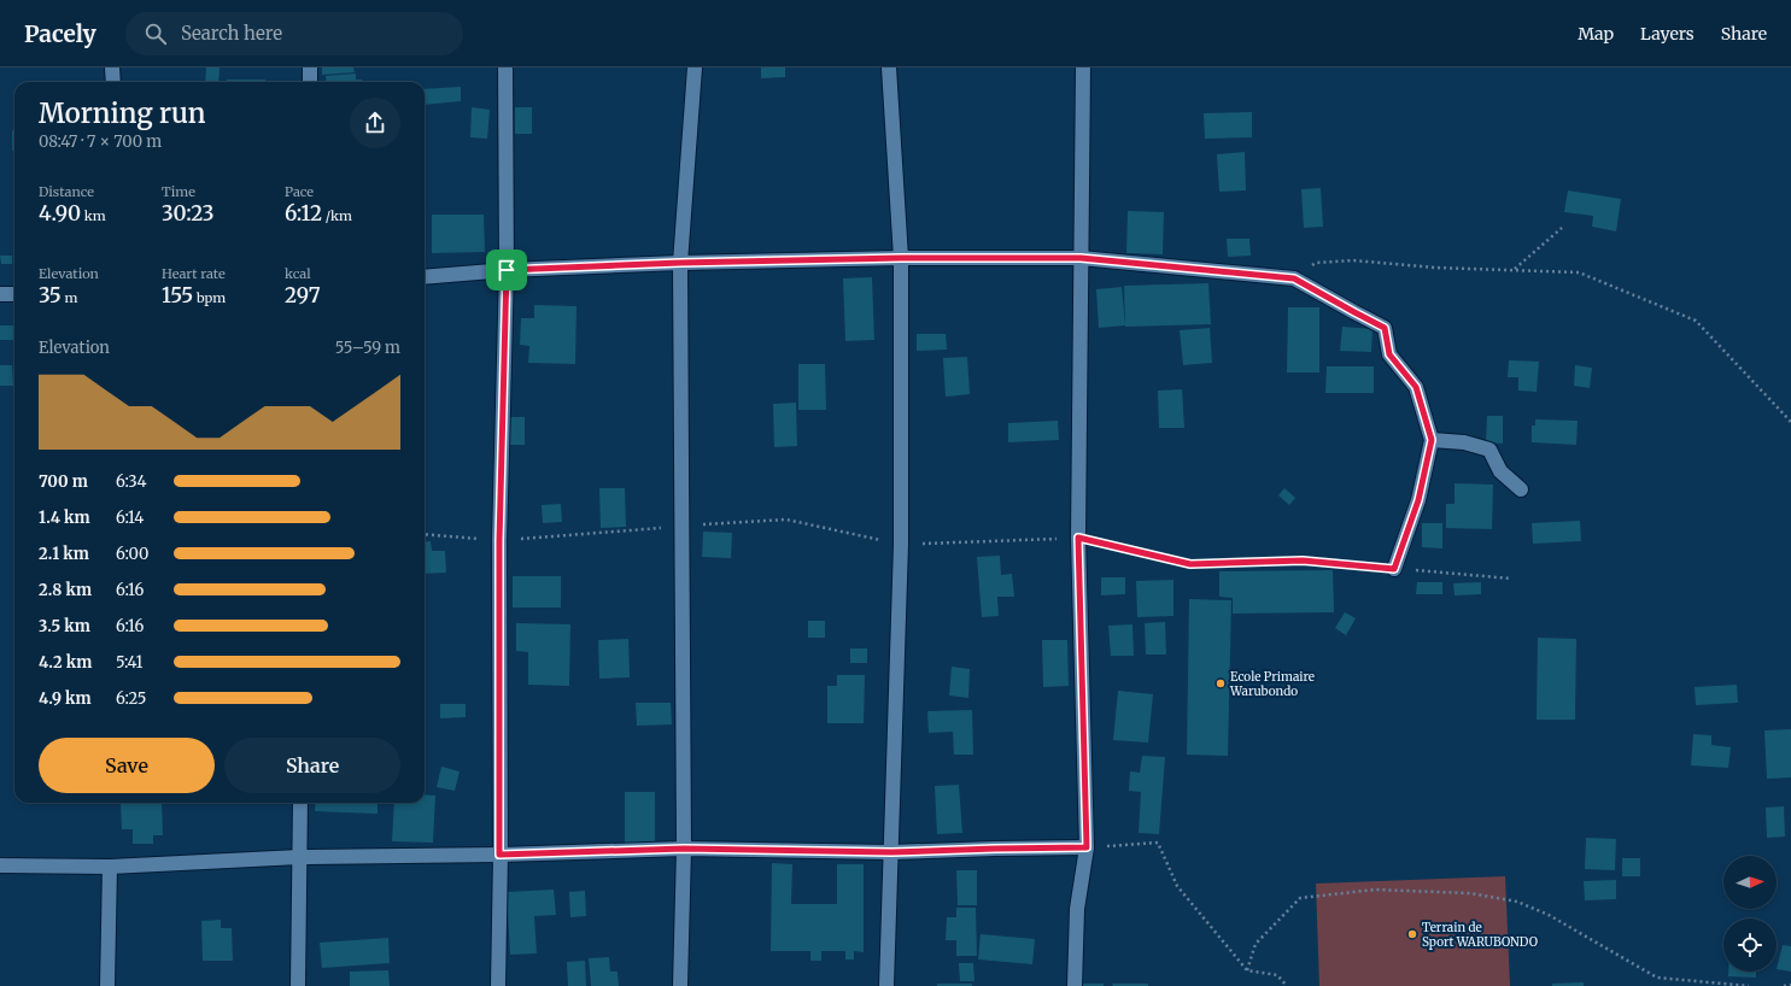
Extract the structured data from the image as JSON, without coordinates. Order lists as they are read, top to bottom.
{
  "places": ["Ecole Primaire Warubondo", "Terrain de Sport WARUBONDO"],
  "north": "right",
  "page": {
    "header": "Pacely",
    "search": "Search here",
    "nav": ["Map", "Layers", "Share"],
    "heading": ["Morning run", "08:47 · 7 × 700 m"],
    "stats": [
      ["Distance", "4.90 km"],
      ["Time", "30:23"],
      ["Pace", "6:12 /km"],
      ["Elevation", "35 m"],
      ["Heart rate", "155 bpm"],
      ["kcal", "297"]
    ],
    "chart": ["Elevation", "55–59 m"],
    "list": [
      {
        "name": "700 m",
        "note": "6:34"
      },
      {
        "name": "1.4 km",
        "note": "6:14"
      },
      {
        "name": "2.1 km",
        "note": "6:00"
      },
      {
        "name": "2.8 km",
        "note": "6:16"
      },
      {
        "name": "3.5 km",
        "note": "6:16"
      },
      {
        "name": "4.2 km",
        "note": "5:41"
      },
      {
        "name": "4.9 km",
        "note": "6:25"
      }
    ],
    "buttons": ["Save", "Share"]
  }
}
